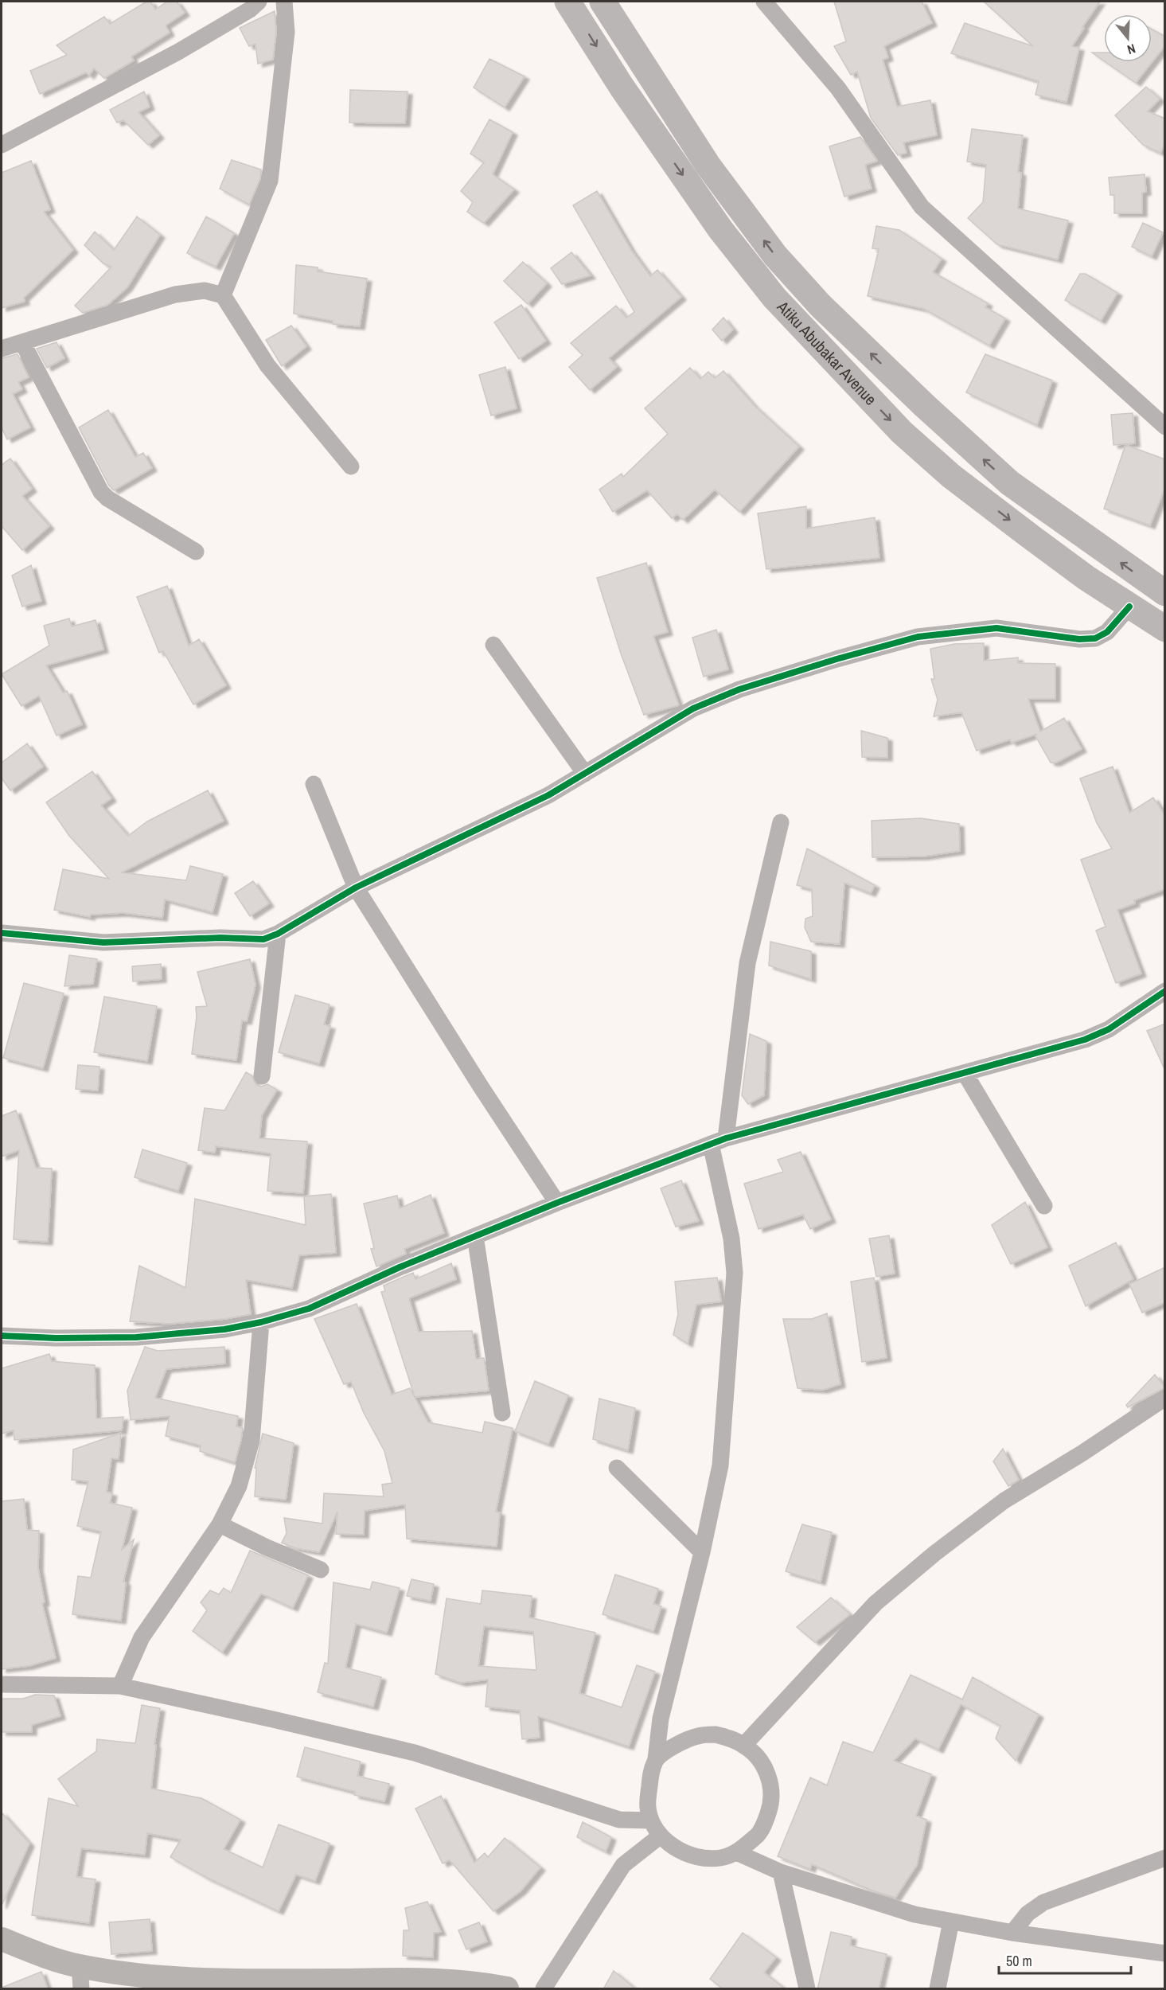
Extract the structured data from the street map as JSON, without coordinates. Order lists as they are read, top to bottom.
{
  "streets": {
    "main road": ["Atiku Abubakar Avenue"]
  },
  "scale_bar": "50 m",
  "north": "bottom"
}
